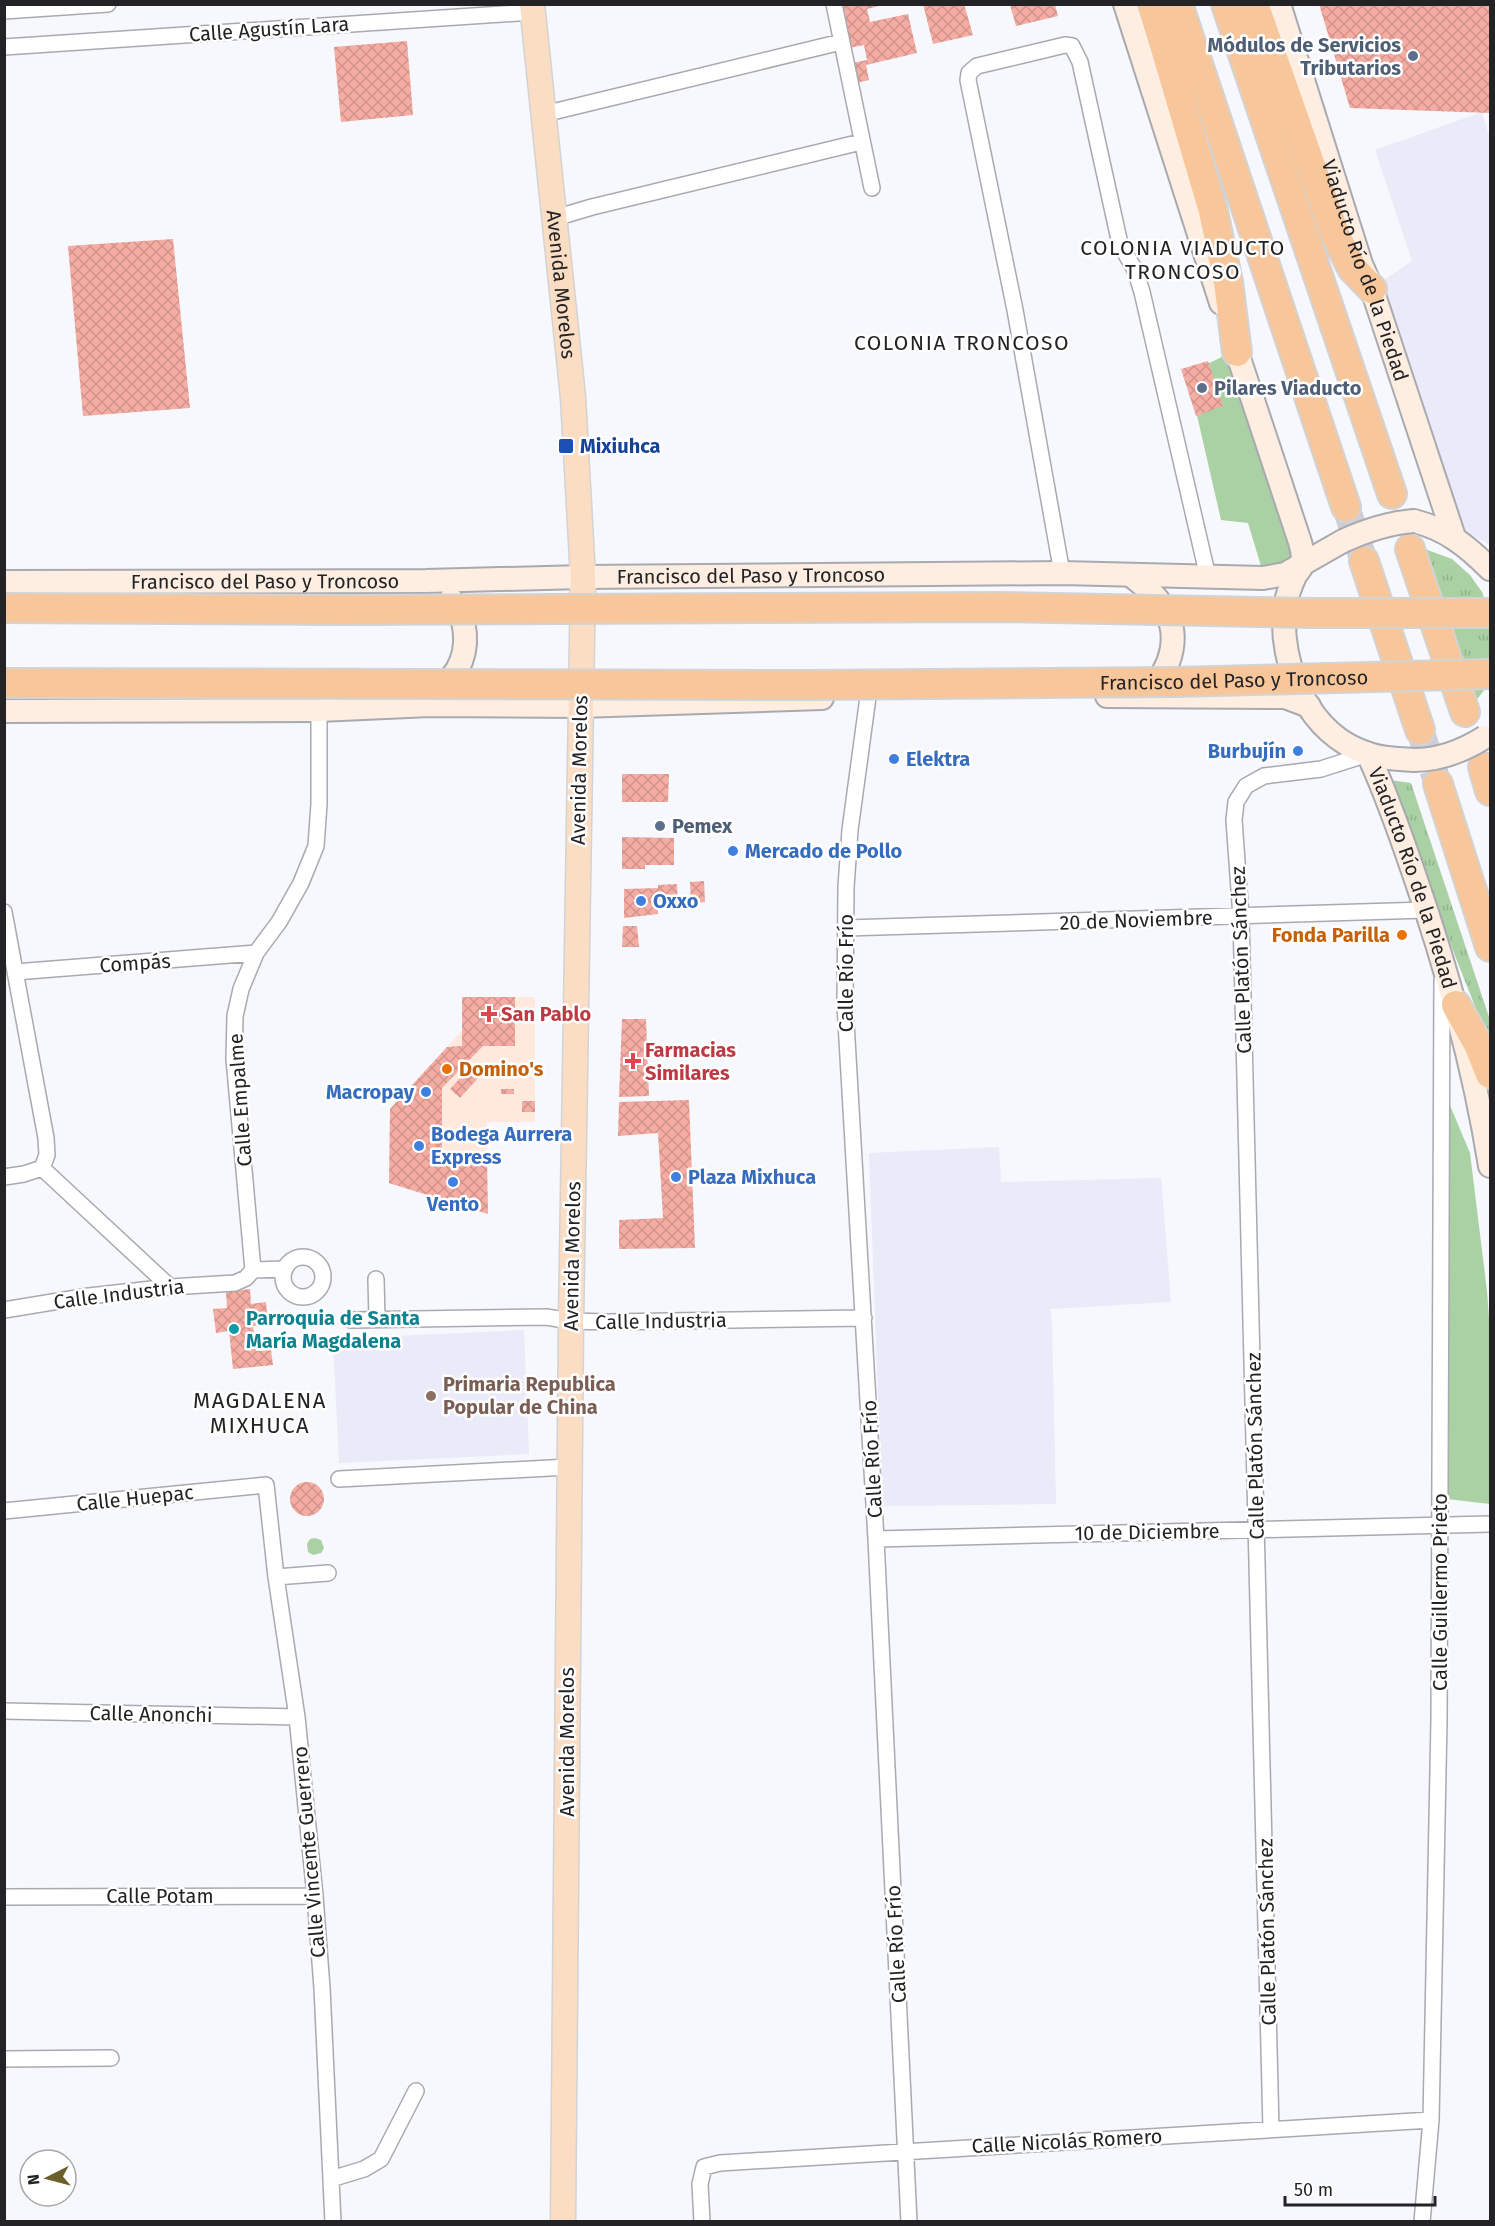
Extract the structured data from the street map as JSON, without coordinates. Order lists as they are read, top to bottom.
{
  "streets": {
    "highway": ["Francisco del Paso y Troncoso"],
    "main road": ["Viaducto Río de la Piedad", "Avenida Morelos"],
    "street": [
      "Calle Agustín Lara",
      "20 de Noviembre",
      "Calle Platón Sánchez",
      "Compás",
      "Calle Río Frío",
      "Calle Empalme",
      "Calle Industria",
      "Calle Huepac",
      "10 de Diciembre",
      "Calle Guillermo Prieto",
      "Calle Anonchi",
      "Calle Vincente Guerrero",
      "Calle Potam",
      "Calle Nicolás Romero"
    ]
  },
  "crossings": [
    ["Calle Agustín Lara", "Avenida Morelos"],
    ["Viaducto Río de la Piedad", "Francisco del Paso y Troncoso"],
    ["Viaducto Río de la Piedad", "20 de Noviembre"],
    ["Viaducto Río de la Piedad", "Calle Platón Sánchez"],
    ["Viaducto Río de la Piedad", "Calle Guillermo Prieto"],
    ["Avenida Morelos", "Francisco del Paso y Troncoso"],
    ["Avenida Morelos", "Calle Industria"],
    ["Francisco del Paso y Troncoso", "Calle Río Frío"],
    ["Francisco del Paso y Troncoso", "Calle Empalme"],
    ["20 de Noviembre", "Calle Platón Sánchez"],
    ["20 de Noviembre", "Calle Río Frío"],
    ["Calle Platón Sánchez", "10 de Diciembre"],
    ["Calle Platón Sánchez", "Calle Nicolás Romero"],
    ["Compás", "Calle Empalme"],
    ["Calle Río Frío", "Calle Industria"],
    ["Calle Río Frío", "10 de Diciembre"],
    ["Calle Río Frío", "Calle Nicolás Romero"],
    ["Calle Empalme", "Calle Industria"],
    ["Calle Huepac", "Calle Vincente Guerrero"],
    ["10 de Diciembre", "Calle Guillermo Prieto"],
    ["Calle Guillermo Prieto", "Calle Nicolás Romero"],
    ["Calle Anonchi", "Calle Vincente Guerrero"],
    ["Calle Vincente Guerrero", "Calle Potam"]
  ],
  "districts": ["COLONIA VIADUCTO TRONCOSO", "COLONIA TRONCOSO", "MAGDALENA MIXHUCA"],
  "places": {
    "other": [
      "Módulos de Servicios Tributarios",
      "Pilares Viaducto",
      "Burbujín",
      "Elektra",
      "Pemex",
      "Mercado de Pollo",
      "Oxxo",
      "Fonda Parilla",
      "Domino's",
      "Macropay",
      "Bodega Aurrera Express",
      "Plaza Mixhuca",
      "Vento",
      "Parroquia de Santa María Magdalena",
      "Primaria Republica Popular de China"
    ],
    "transit": ["Mixiuhca"],
    "health": ["San Pablo", "Farmacias Similares"]
  },
  "scale_bar": "50 m",
  "north": "left"
}
